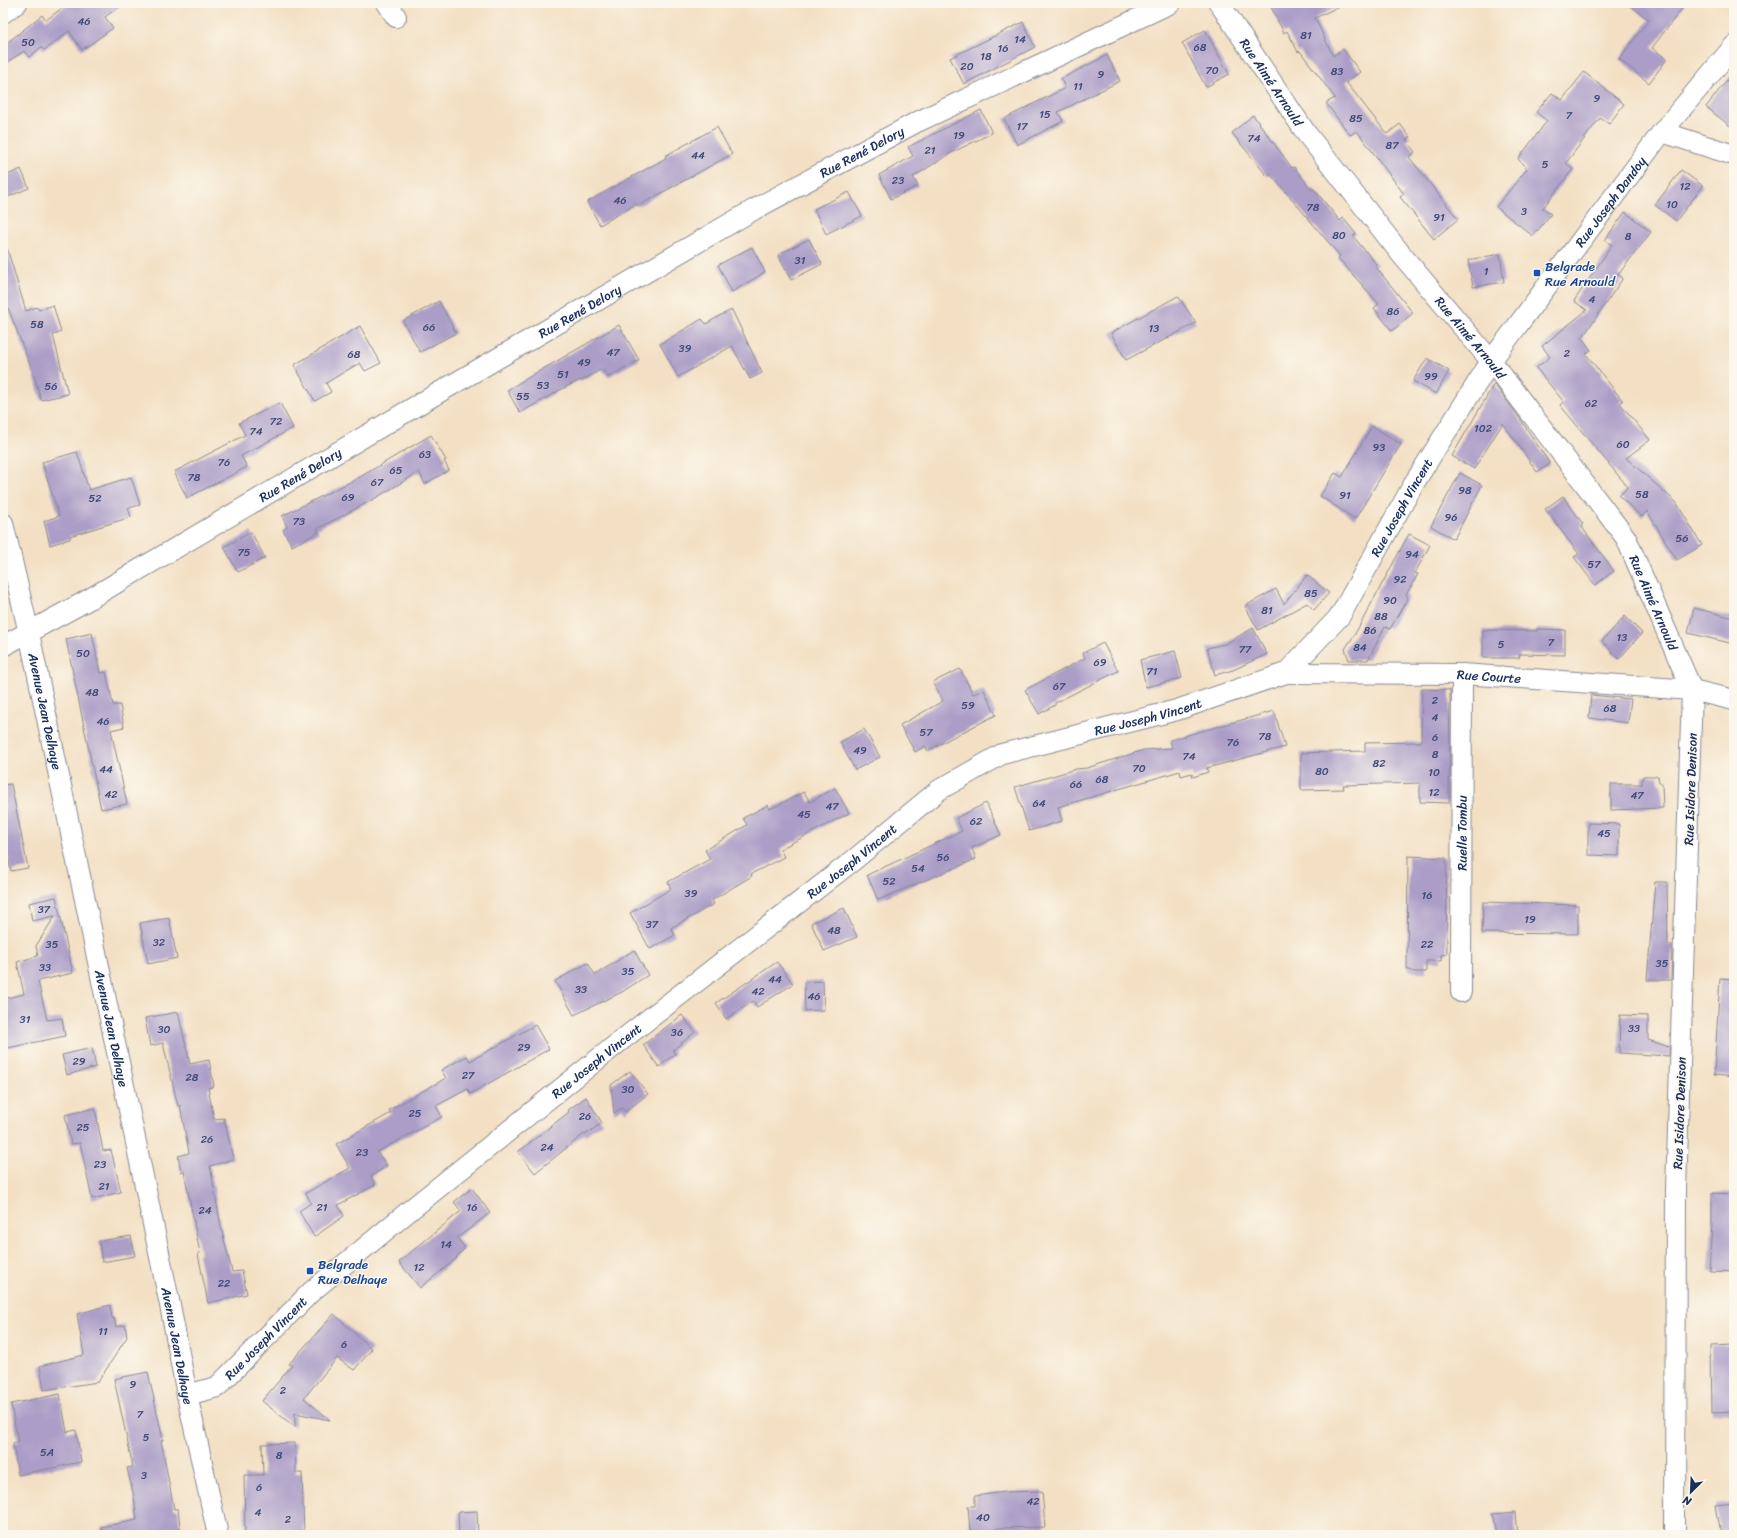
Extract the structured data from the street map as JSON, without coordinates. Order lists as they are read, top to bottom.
{
  "streets": {
    "street": [
      "Rue Aimé Arnould",
      "Rue René Delory",
      "Rue Joseph Dandoy",
      "Rue Joseph Vincent",
      "Rue Courte",
      "Avenue Jean Delhaye",
      "Rue Isidore Denison",
      "Ruelle Tombu"
    ]
  },
  "crossings": [
    ["Rue Aimé Arnould", "Rue Joseph Dandoy"],
    ["Rue Aimé Arnould", "Rue Joseph Vincent"],
    ["Rue Aimé Arnould", "Rue Courte"],
    ["Rue Aimé Arnould", "Rue Isidore Denison"],
    ["Rue René Delory", "Avenue Jean Delhaye"],
    ["Rue Joseph Dandoy", "Rue Joseph Vincent"],
    ["Rue Joseph Vincent", "Rue Courte"],
    ["Rue Joseph Vincent", "Avenue Jean Delhaye"],
    ["Rue Courte", "Rue Isidore Denison"],
    ["Rue Courte", "Ruelle Tombu"]
  ],
  "places": {
    "transit": ["Belgrade Rue Arnould", "Belgrade Rue Delhaye"]
  },
  "house_numbers": [
    "46",
    "81",
    "14",
    "50",
    "68",
    "16",
    "18",
    "20",
    "70",
    "83",
    "9",
    "11",
    "9",
    "15",
    "7",
    "85",
    "17",
    "19",
    "74",
    "87",
    "21",
    "44",
    "5",
    "23",
    "12",
    "46",
    "10",
    "78",
    "3",
    "91",
    "80",
    "8",
    "31",
    "1",
    "4",
    "86",
    "58",
    "66",
    "13",
    "39",
    "47",
    "2",
    "68",
    "49",
    "51",
    "99",
    "53",
    "56",
    "55",
    "62",
    "72",
    "102",
    "74",
    "60",
    "93",
    "63",
    "76",
    "65",
    "78",
    "67",
    "98",
    "58",
    "91",
    "69",
    "52",
    "96",
    "73",
    "56",
    "75",
    "94",
    "57",
    "92",
    "85",
    "90",
    "81",
    "88",
    "86",
    "13",
    "7",
    "5",
    "84",
    "77",
    "50",
    "69",
    "71",
    "67",
    "48",
    "2",
    "59",
    "68",
    "4",
    "46",
    "57",
    "78",
    "6",
    "76",
    "49",
    "8",
    "74",
    "82",
    "70",
    "44",
    "80",
    "10",
    "68",
    "66",
    "12",
    "42",
    "47",
    "64",
    "47",
    "45",
    "62",
    "45",
    "56",
    "54",
    "52",
    "39",
    "16",
    "37",
    "19",
    "37",
    "48",
    "32",
    "35",
    "22",
    "35",
    "33",
    "35",
    "44",
    "33",
    "42",
    "46",
    "31",
    "33",
    "30",
    "36",
    "29",
    "29",
    "27",
    "28",
    "30",
    "25",
    "26",
    "25",
    "26",
    "24",
    "23",
    "23",
    "21",
    "21",
    "16",
    "24",
    "14",
    "12",
    "22",
    "11",
    "6",
    "9",
    "2",
    "7",
    "5",
    "5A",
    "8",
    "3",
    "6",
    "42",
    "4",
    "40",
    "2"
  ],
  "north": "bottom left"
}
